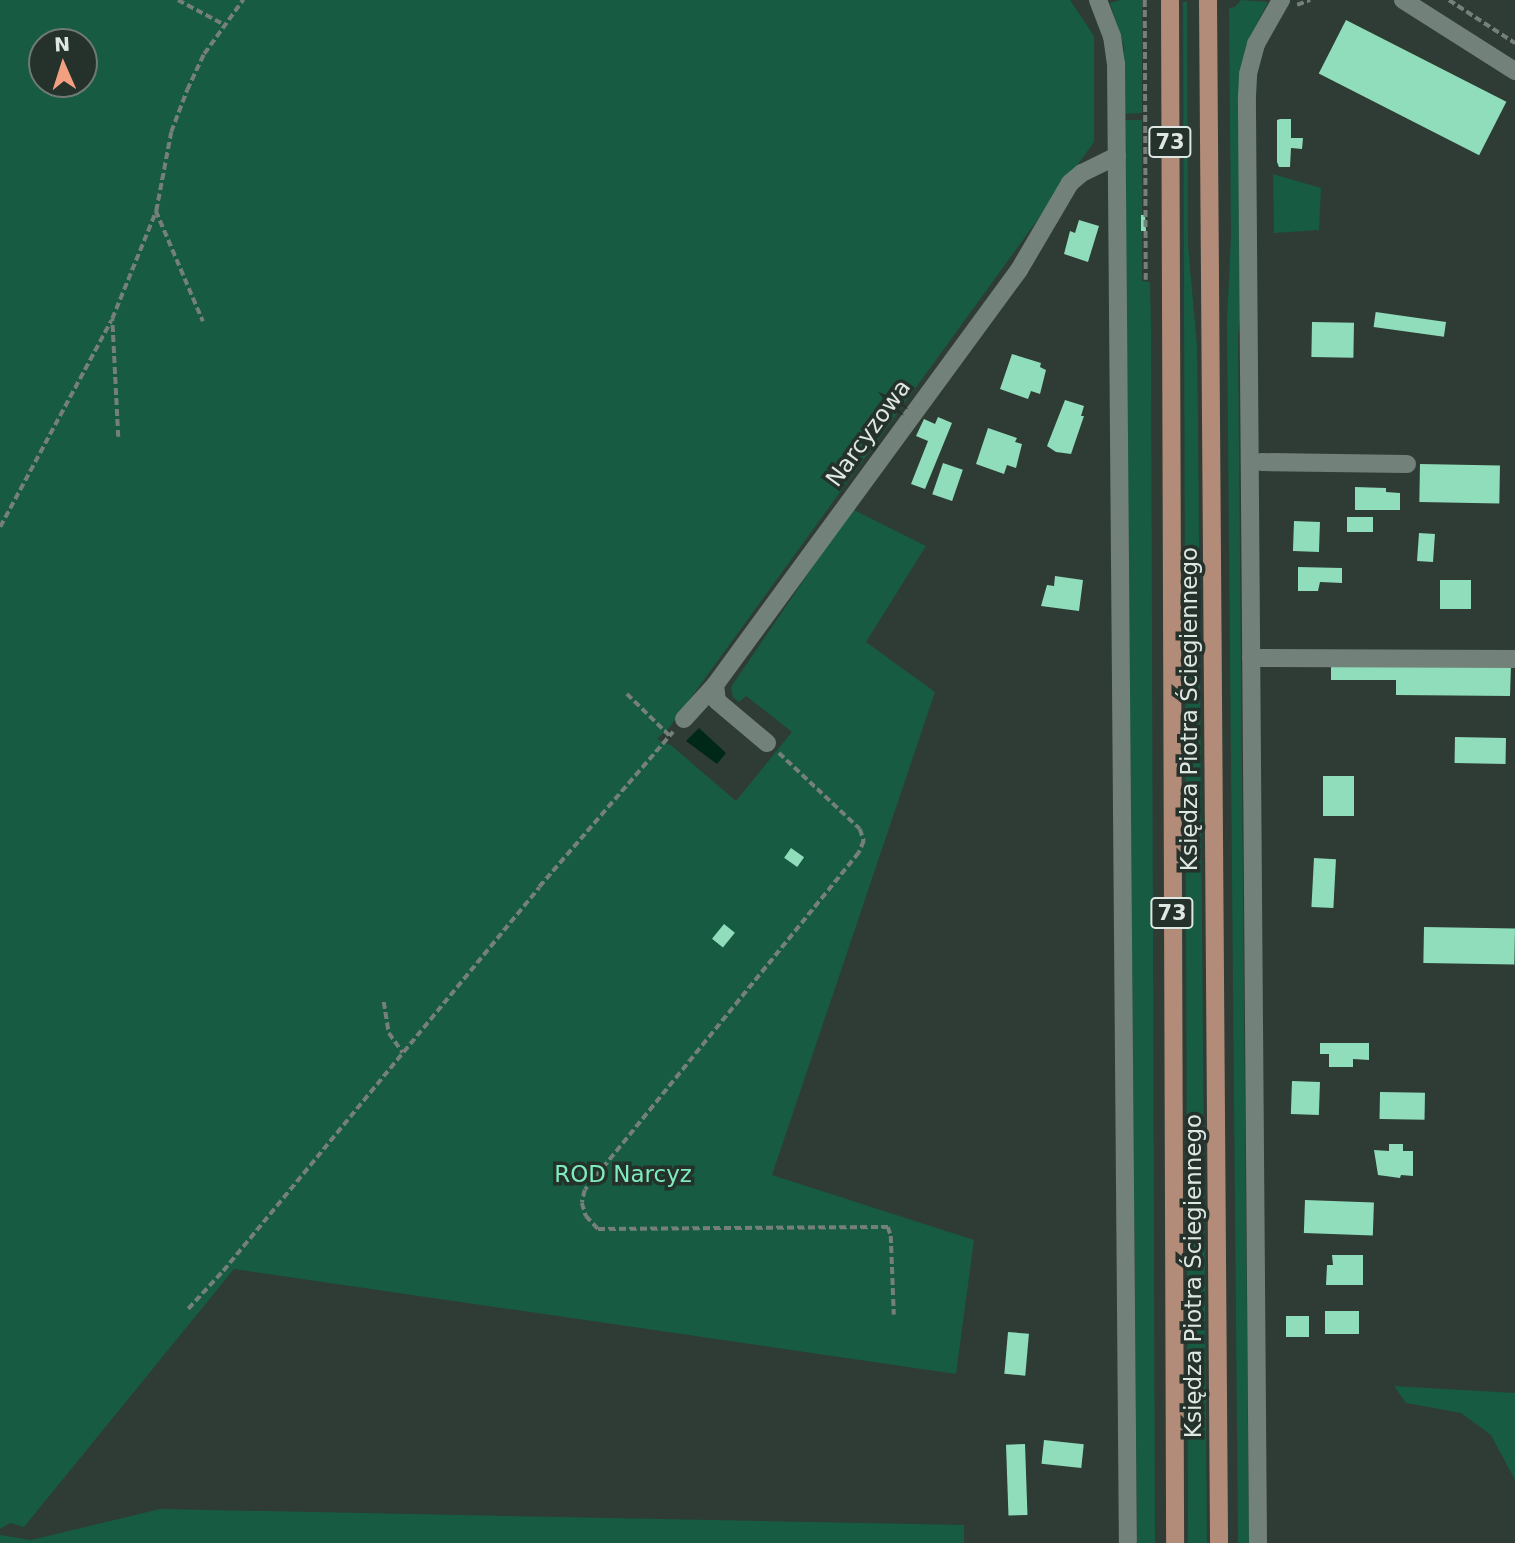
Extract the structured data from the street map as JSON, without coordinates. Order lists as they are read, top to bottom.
{
  "streets": {
    "main road": ["73", "Księdza Piotra Ściegiennego"],
    "street": ["Narcyzowa"]
  },
  "parks": ["ROD Narcyz"],
  "north": "top"
}
